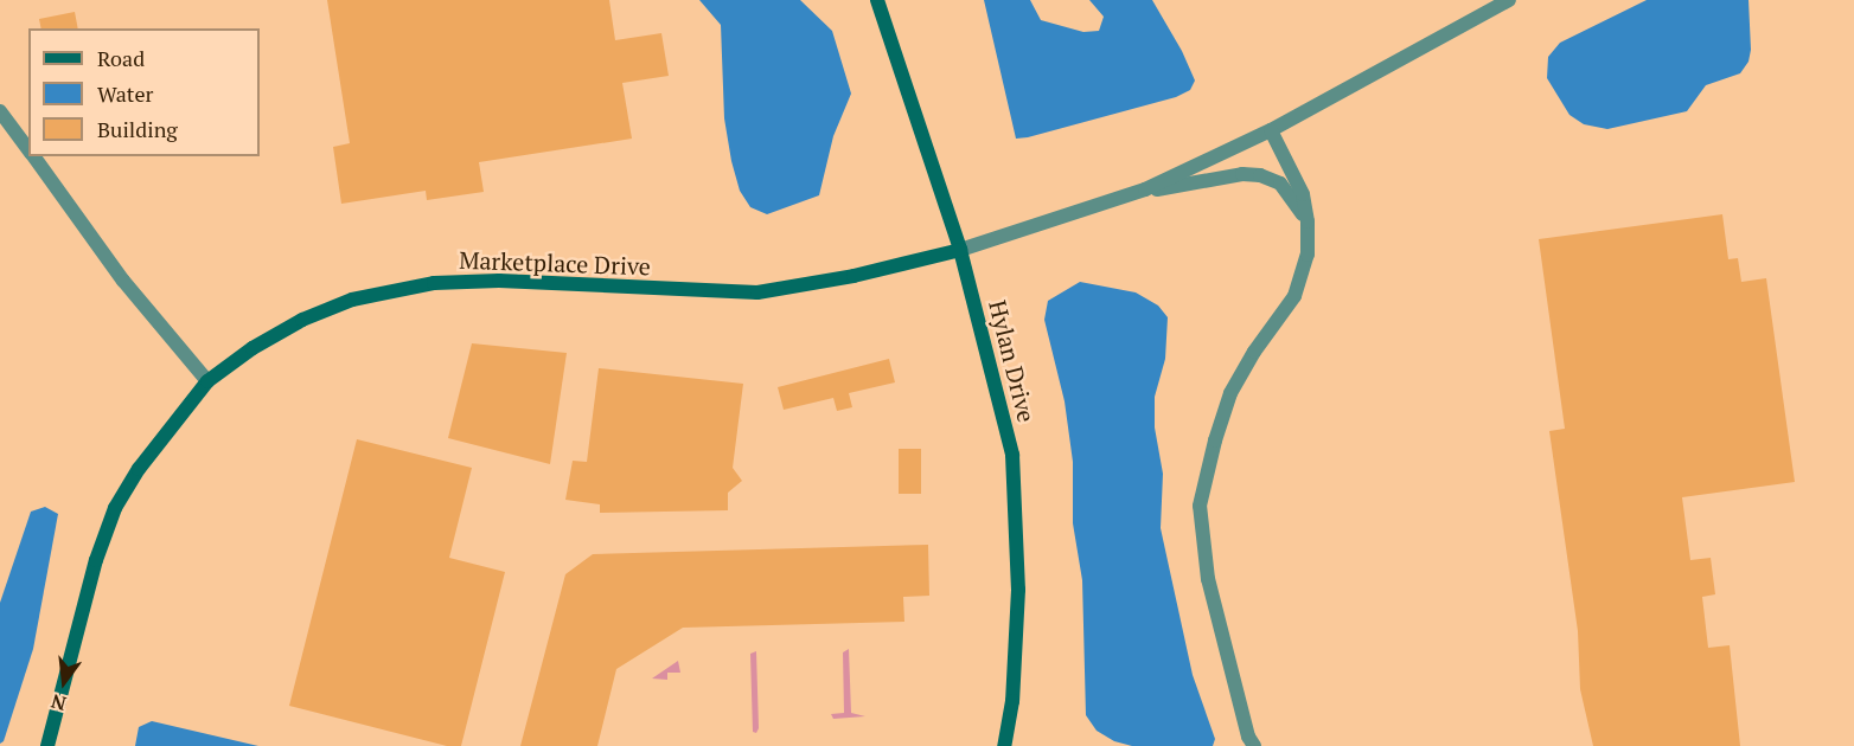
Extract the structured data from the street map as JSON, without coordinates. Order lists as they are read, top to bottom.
{
  "streets": {
    "street": ["Marketplace Drive", "Hylan Drive"]
  },
  "crossings": [
    ["Marketplace Drive", "Hylan Drive"]
  ],
  "legend": ["Road", "Water", "Building"],
  "north": "bottom"
}
